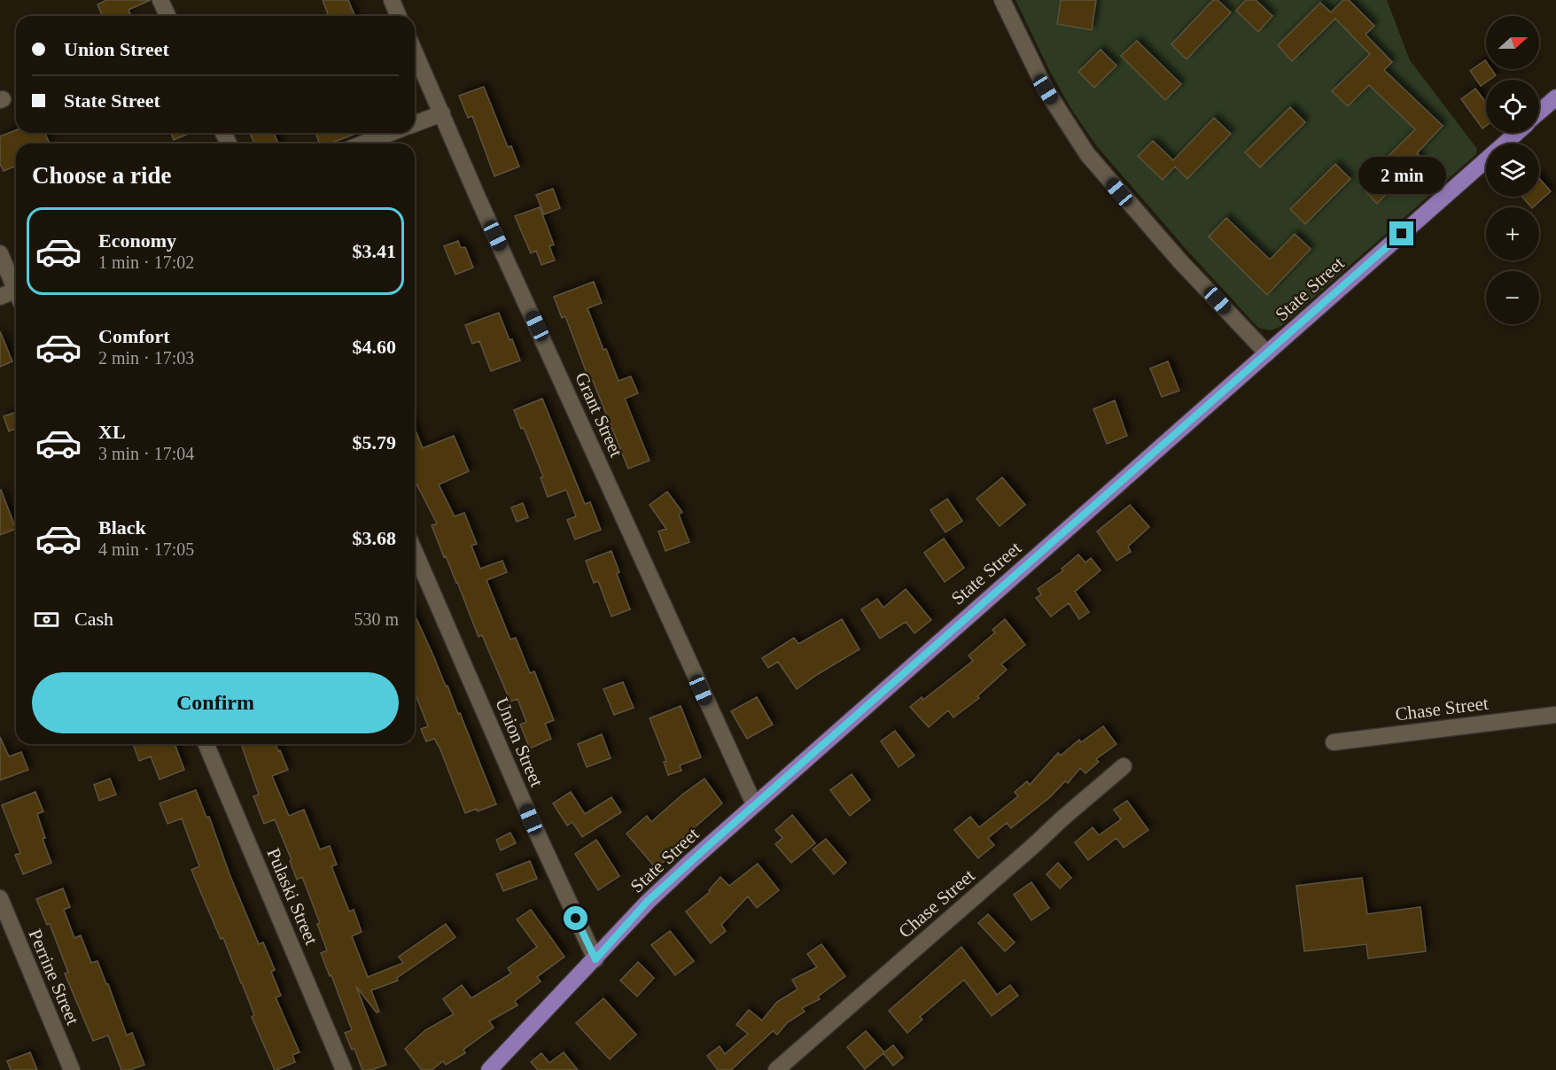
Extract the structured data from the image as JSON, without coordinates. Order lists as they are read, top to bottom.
{
  "streets": {
    "main road": ["State Street"],
    "street": [
      "Grant Street",
      "Chase Street",
      "Union Street",
      "Pulaski Street",
      "Perrine Street"
    ]
  },
  "crossings": [
    ["State Street", "Grant Street"],
    ["State Street", "Union Street"]
  ],
  "north": "right",
  "page": {
    "map_buttons": ["+", "−"],
    "banner": ["Union Street", "State Street"],
    "heading": "Choose a ride",
    "bubble": "2 min",
    "list": [
      {
        "name": "Economy",
        "note": "1 min · 17:02",
        "value": "$3.41"
      },
      {
        "name": "Comfort",
        "note": "2 min · 17:03",
        "value": "$4.60"
      },
      {
        "name": "XL",
        "note": "3 min · 17:04",
        "value": "$5.79"
      },
      {
        "name": "Black",
        "note": "4 min · 17:05",
        "value": "$3.68"
      }
    ],
    "pay": ["Cash", "530 m"],
    "buttons": "Confirm"
  }
}
